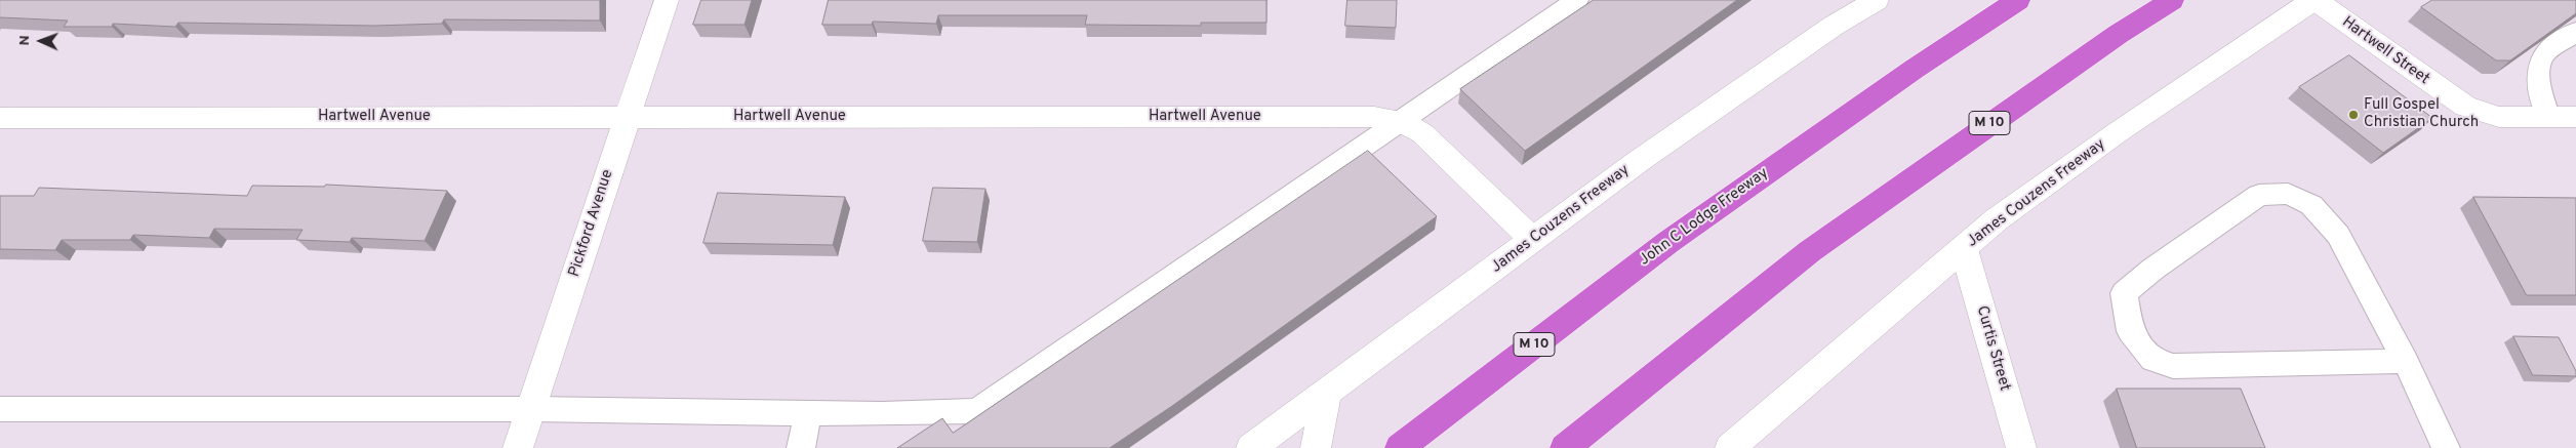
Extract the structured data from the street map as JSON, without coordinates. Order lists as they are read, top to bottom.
{
  "streets": {
    "highway": ["M 10", "John C Lodge Freeway"],
    "street": [
      "Hartwell Street",
      "Hartwell Avenue",
      "James Couzens Freeway",
      "Pickford Avenue",
      "Curtis Street"
    ]
  },
  "crossings": [
    ["Hartwell Street", "James Couzens Freeway"],
    ["Hartwell Avenue", "James Couzens Freeway"],
    ["Hartwell Avenue", "Pickford Avenue"],
    ["James Couzens Freeway", "Curtis Street"]
  ],
  "places": ["Full Gospel Christian Church"],
  "north": "left"
}
